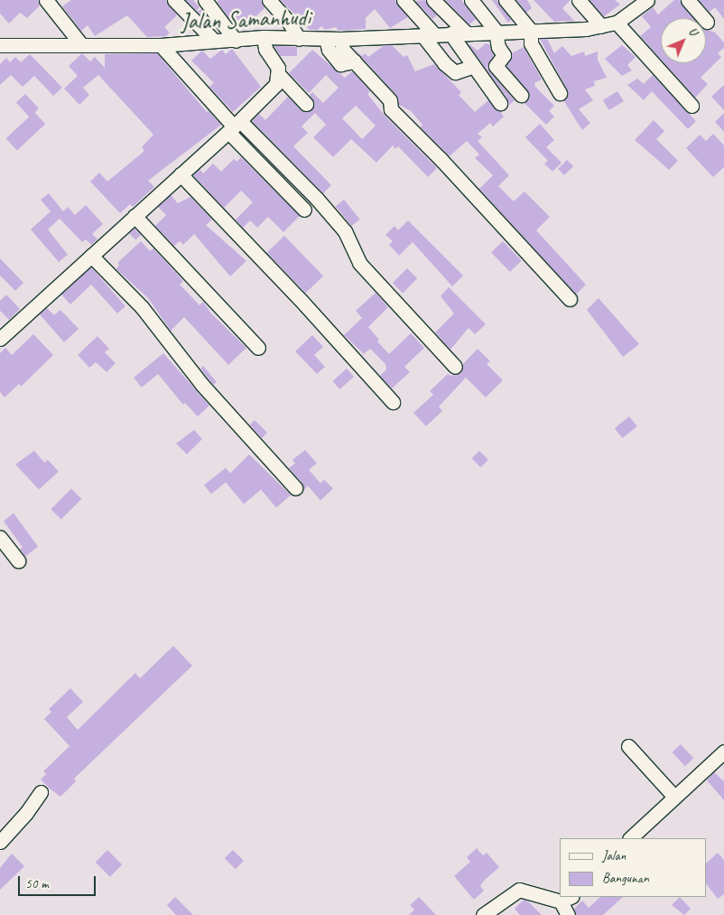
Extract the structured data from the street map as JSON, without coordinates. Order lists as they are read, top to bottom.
{
  "streets": {
    "street": ["Jalan Samanhudi"]
  },
  "legend": ["Jalan", "Bangunan"],
  "scale_bar": "50 m",
  "north": "top right"
}
